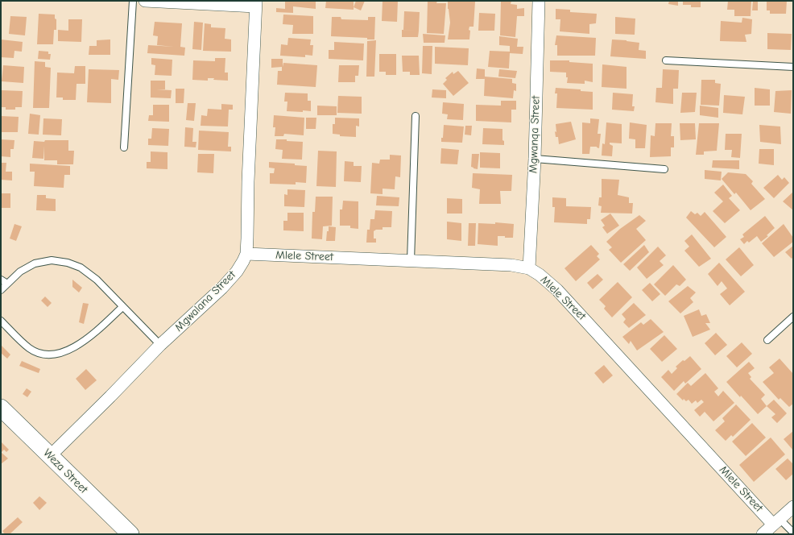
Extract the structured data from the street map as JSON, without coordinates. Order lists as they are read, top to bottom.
{
  "streets": {
    "street": [
      "Mgwanqa Street",
      "Mlele Street",
      "Mgwalana Street",
      "Weza Street"
    ]
  },
  "crossings": [
    ["Mgwanqa Street", "Mlele Street"],
    ["Mlele Street", "Mgwalana Street"],
    ["Mgwalana Street", "Weza Street"]
  ]
}
